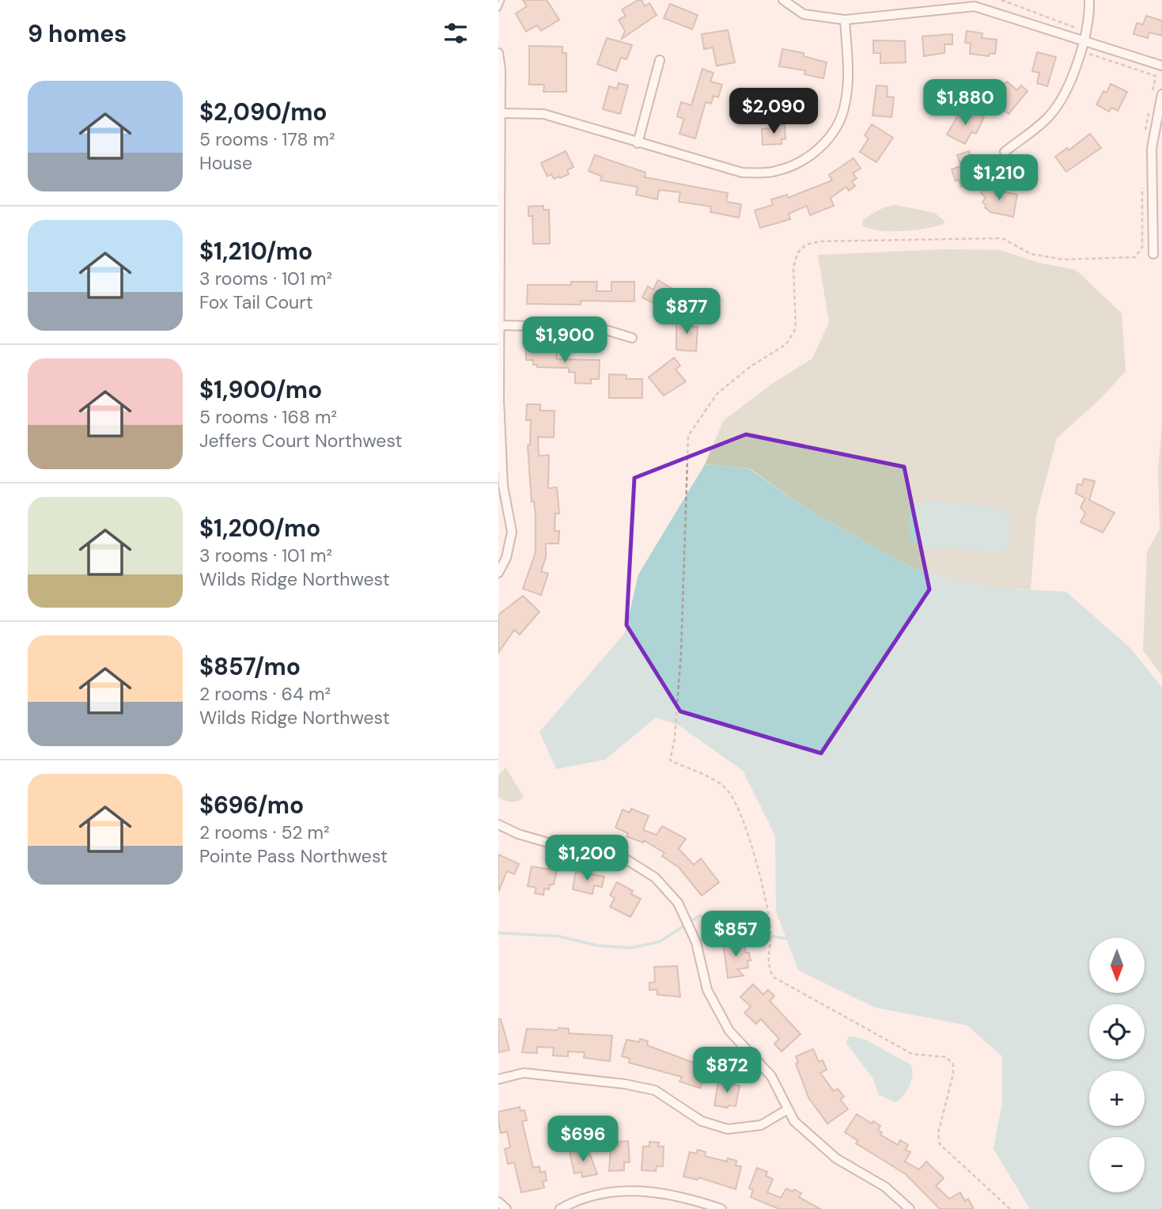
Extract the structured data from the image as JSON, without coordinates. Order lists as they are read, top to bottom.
{
  "north": "bottom",
  "page": {
    "heading": "9 homes",
    "list": [
      {
        "name": "$2,090/mo",
        "note": "5 rooms · 178 m² · House"
      },
      {
        "name": "$1,210/mo",
        "note": "3 rooms · 101 m² · Fox Tail Court"
      },
      {
        "name": "$1,900/mo",
        "note": "5 rooms · 168 m² · Jeffers Court Northwest"
      },
      {
        "name": "$1,200/mo",
        "note": "3 rooms · 101 m² · Wilds Ridge Northwest"
      },
      {
        "name": "$857/mo",
        "note": "2 rooms · 64 m² · Wilds Ridge Northwest"
      },
      {
        "name": "$696/mo",
        "note": "2 rooms · 52 m² · Pointe Pass Northwest"
      }
    ],
    "price": [
      "$1,880",
      "$2,090",
      "$1,210",
      "$877",
      "$1,900",
      "$1,200",
      "$857",
      "$872",
      "$696"
    ],
    "map_buttons": ["+", "−"]
  }
}
